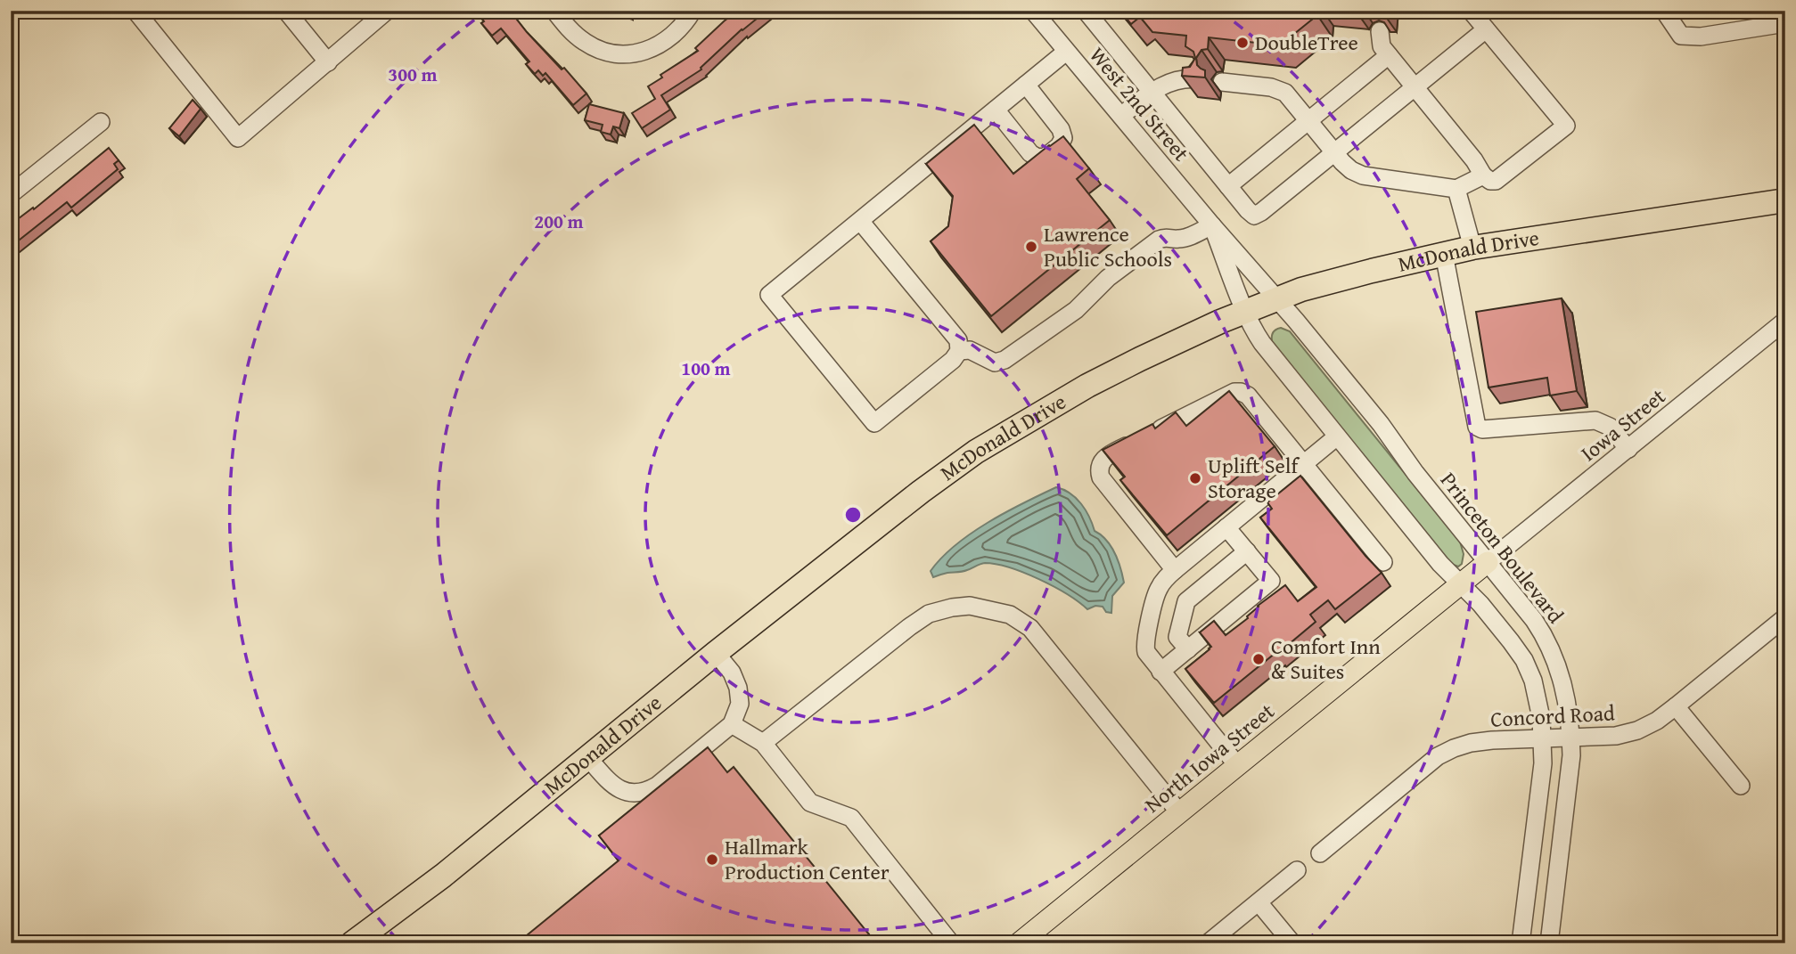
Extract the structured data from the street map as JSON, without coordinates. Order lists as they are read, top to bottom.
{
  "streets": {
    "highway": ["McDonald Drive"],
    "main road": ["North Iowa Street"],
    "street": [
      "West 2nd Street",
      "Iowa Street",
      "Princeton Boulevard",
      "Concord Road"
    ]
  },
  "crossings": [
    ["West 2nd Street", "McDonald Drive"],
    ["West 2nd Street", "Princeton Boulevard"],
    ["McDonald Drive", "Princeton Boulevard"],
    ["Iowa Street", "Princeton Boulevard"],
    ["Iowa Street", "North Iowa Street"],
    ["Princeton Boulevard", "Concord Road"],
    ["Princeton Boulevard", "North Iowa Street"]
  ],
  "places": [
    "DoubleTree",
    "Lawrence Public Schools",
    "Uplift Self Storage",
    "Comfort Inn & Suites",
    "Hallmark Production Center"
  ],
  "rings": ["300 m", "200 m", "100 m"]
}
